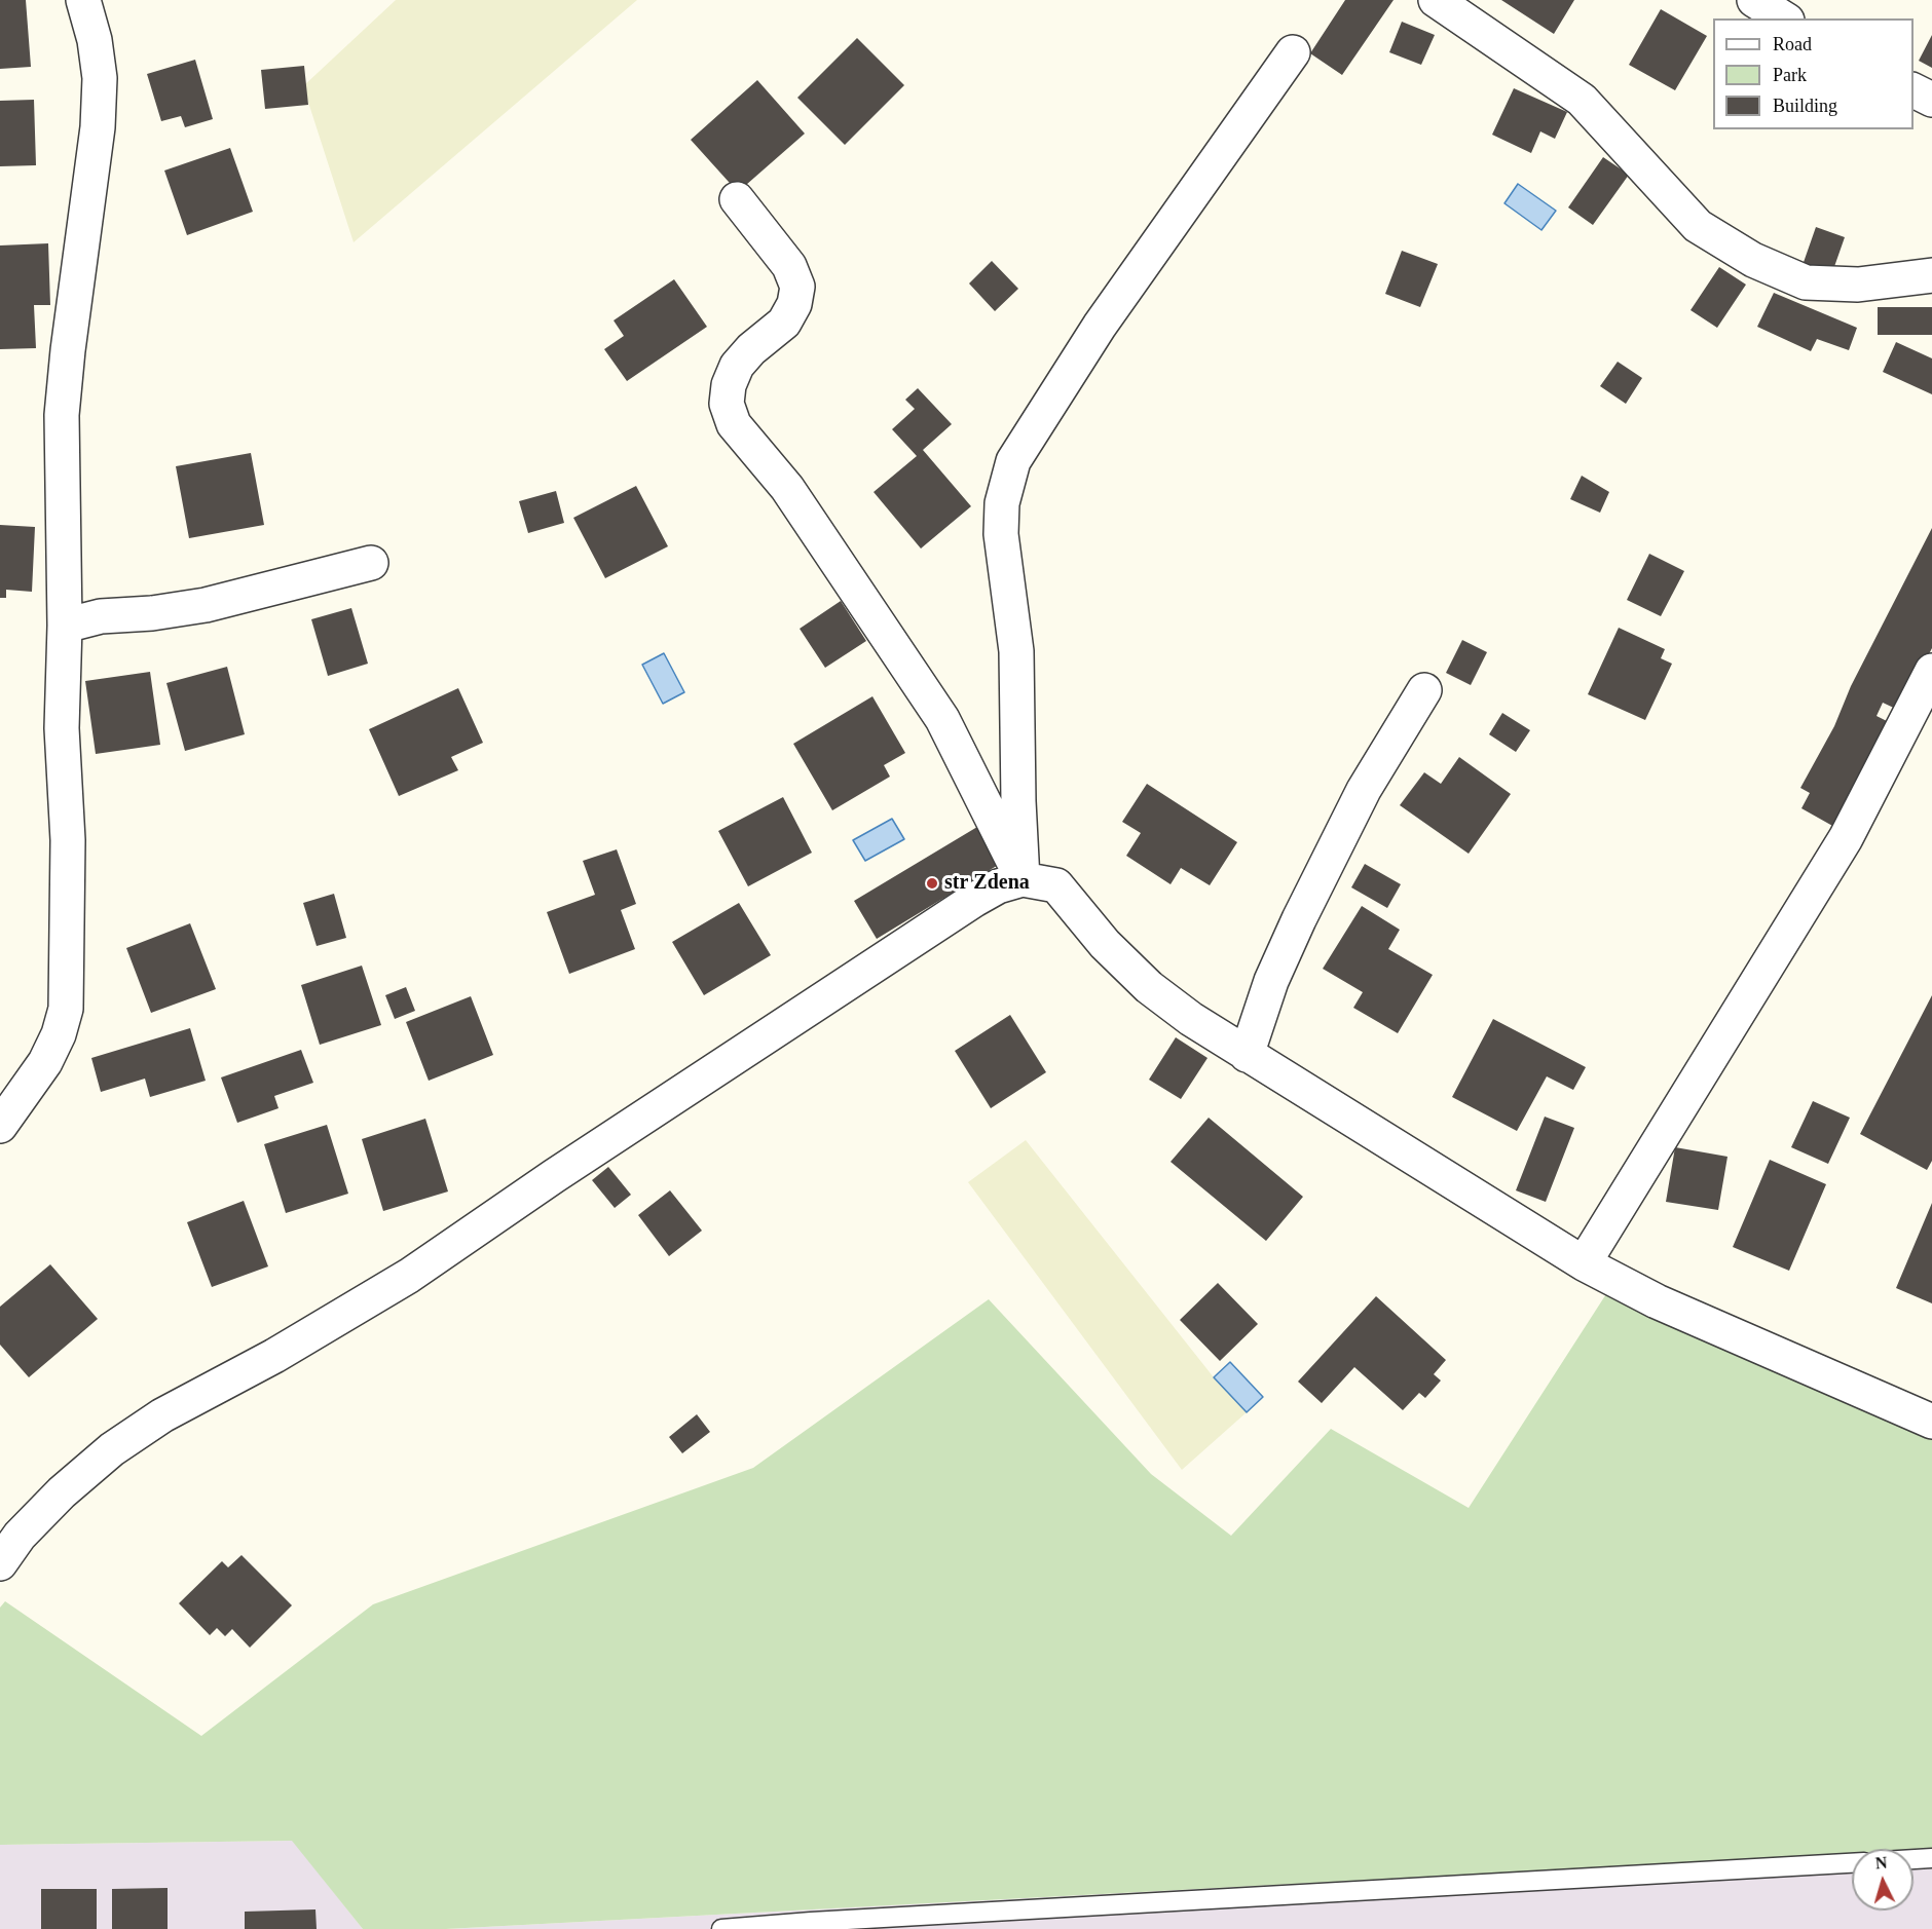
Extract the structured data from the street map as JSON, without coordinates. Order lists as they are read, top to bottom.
{
  "places": ["str Zdena"],
  "legend": ["Road", "Park", "Building"],
  "north": "top"
}
